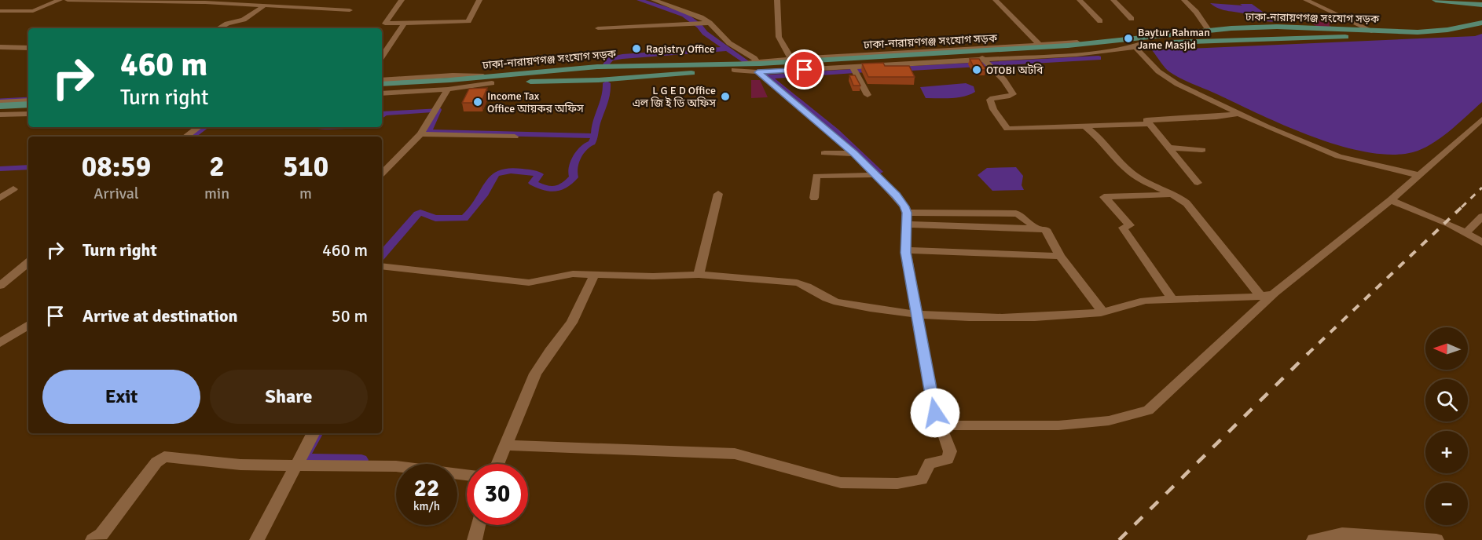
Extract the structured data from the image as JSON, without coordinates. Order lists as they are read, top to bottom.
{
  "streets": {
    "main road": ["ঢাকা-নারায়ণগঞ্জ সংযোগ সড়ক"]
  },
  "places": [
    "Baytur Rahman Jame Masjid",
    "Ragistry Office",
    "OTOBI অটবি",
    "L G E D Office এল জি ই ডি অফিস",
    "Income Tax Office আয়কর অফিস"
  ],
  "north": "left",
  "page": {
    "turn": ["460 m", "Turn right"],
    "eta": [
      "08:59",
      "Arrival",
      "2",
      "min",
      "510",
      "m"
    ],
    "list": [
      {
        "name": "Turn right",
        "value": "460 m"
      },
      {
        "name": "Arrive at destination",
        "value": "50 m"
      }
    ],
    "map_buttons": ["+", "−"],
    "buttons": ["Exit", "Share"],
    "speed": "22 km/h",
    "limit": "30"
  }
}
